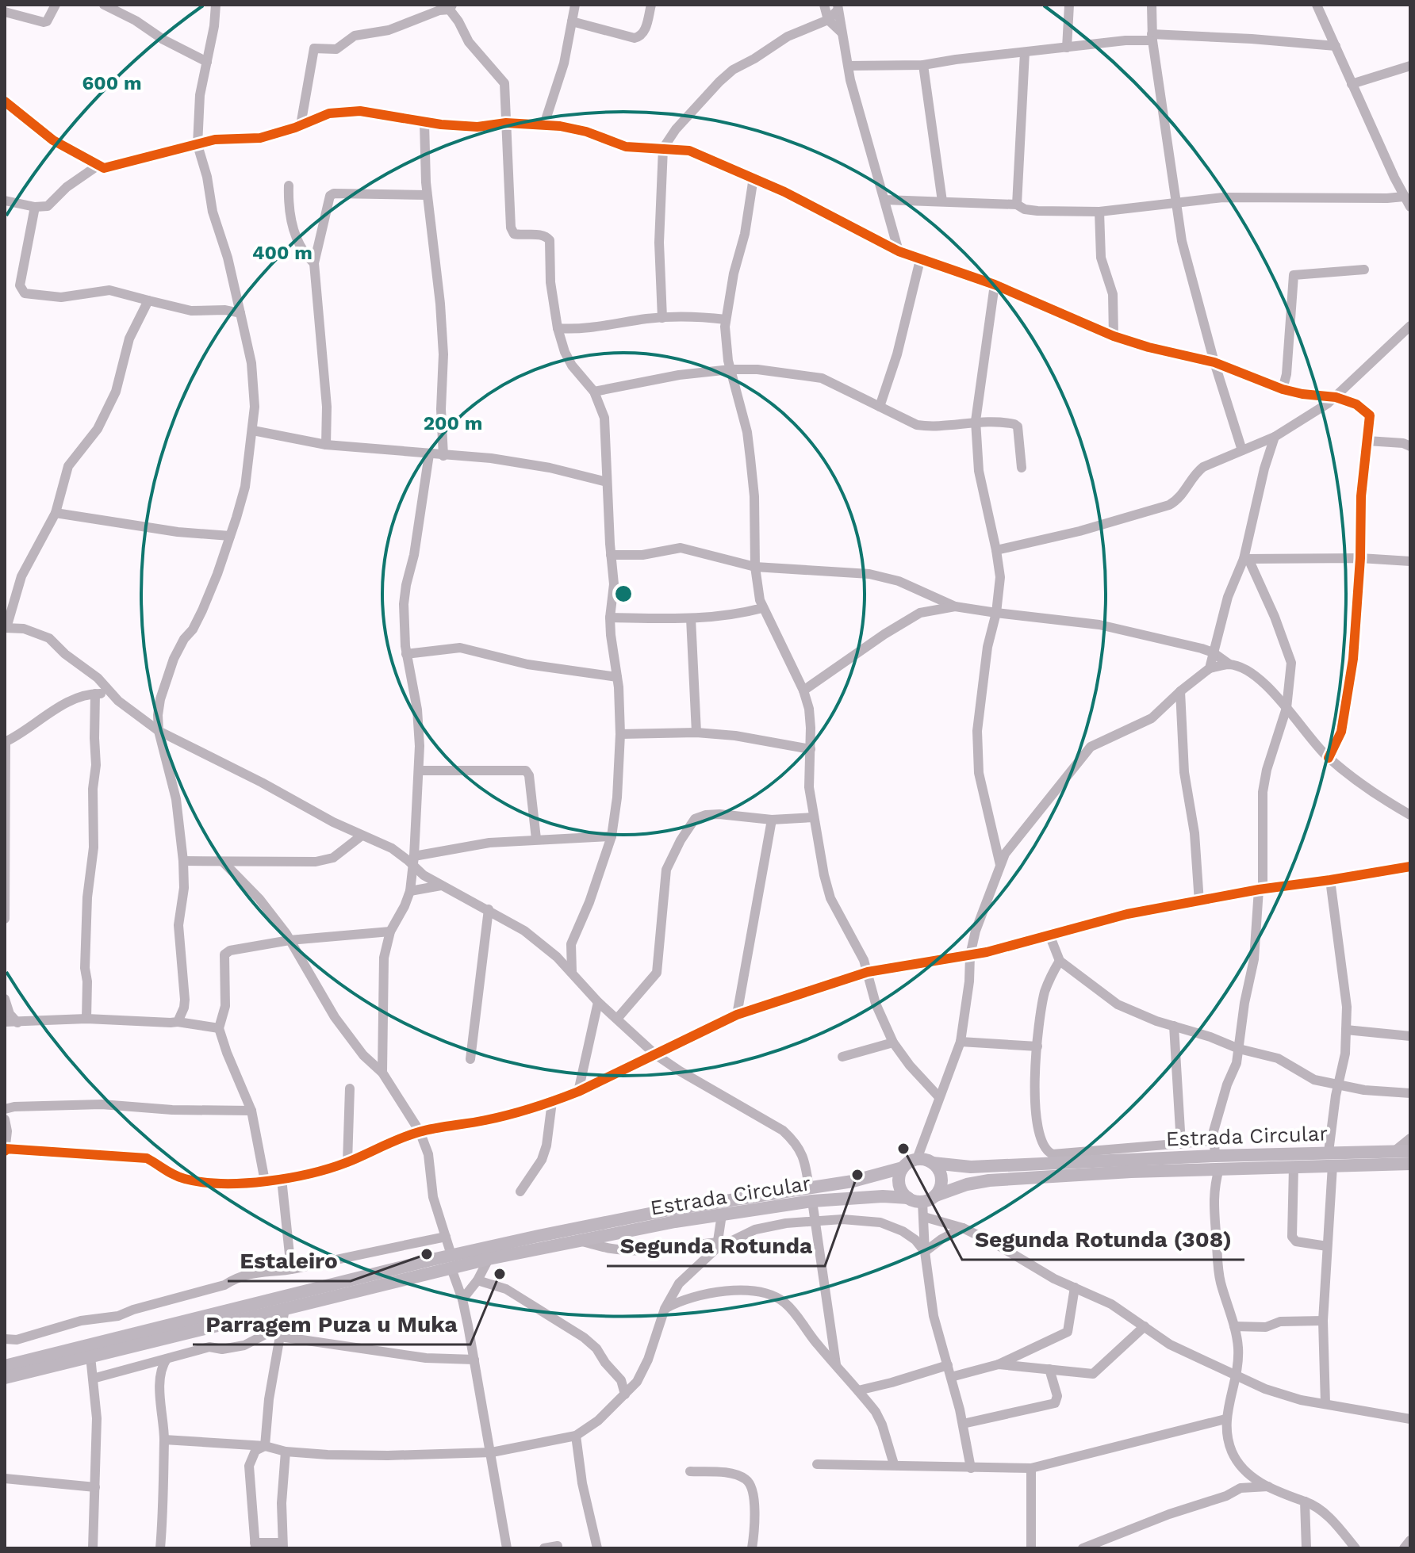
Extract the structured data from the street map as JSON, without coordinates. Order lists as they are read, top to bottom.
{
  "streets": {
    "main road": ["Estrada Circular"]
  },
  "places": [
    "Segunda Rotunda (308)",
    "Segunda Rotunda",
    "Estaleiro",
    "Parragem Puza u Muka"
  ],
  "rings": ["600 m", "400 m", "200 m"]
}
